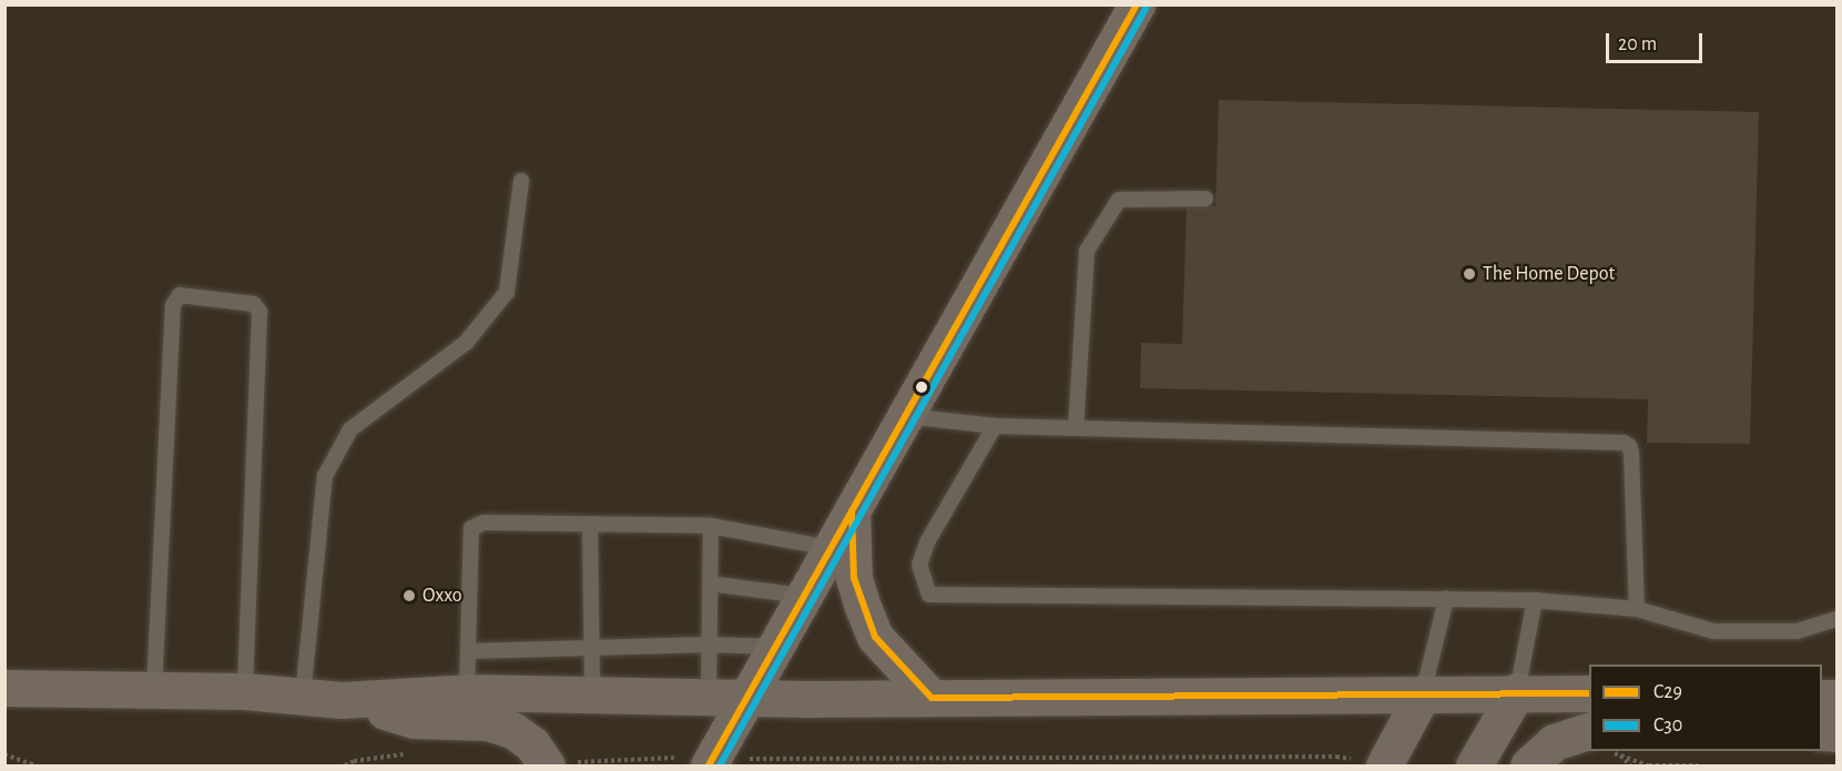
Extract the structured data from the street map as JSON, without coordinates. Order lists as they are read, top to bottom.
{
  "places": ["The Home Depot", "Oxxo"],
  "lines": ["transit line C29", "transit line C30"],
  "legend": ["C29", "C30"],
  "scale_bar": "20 m"
}
